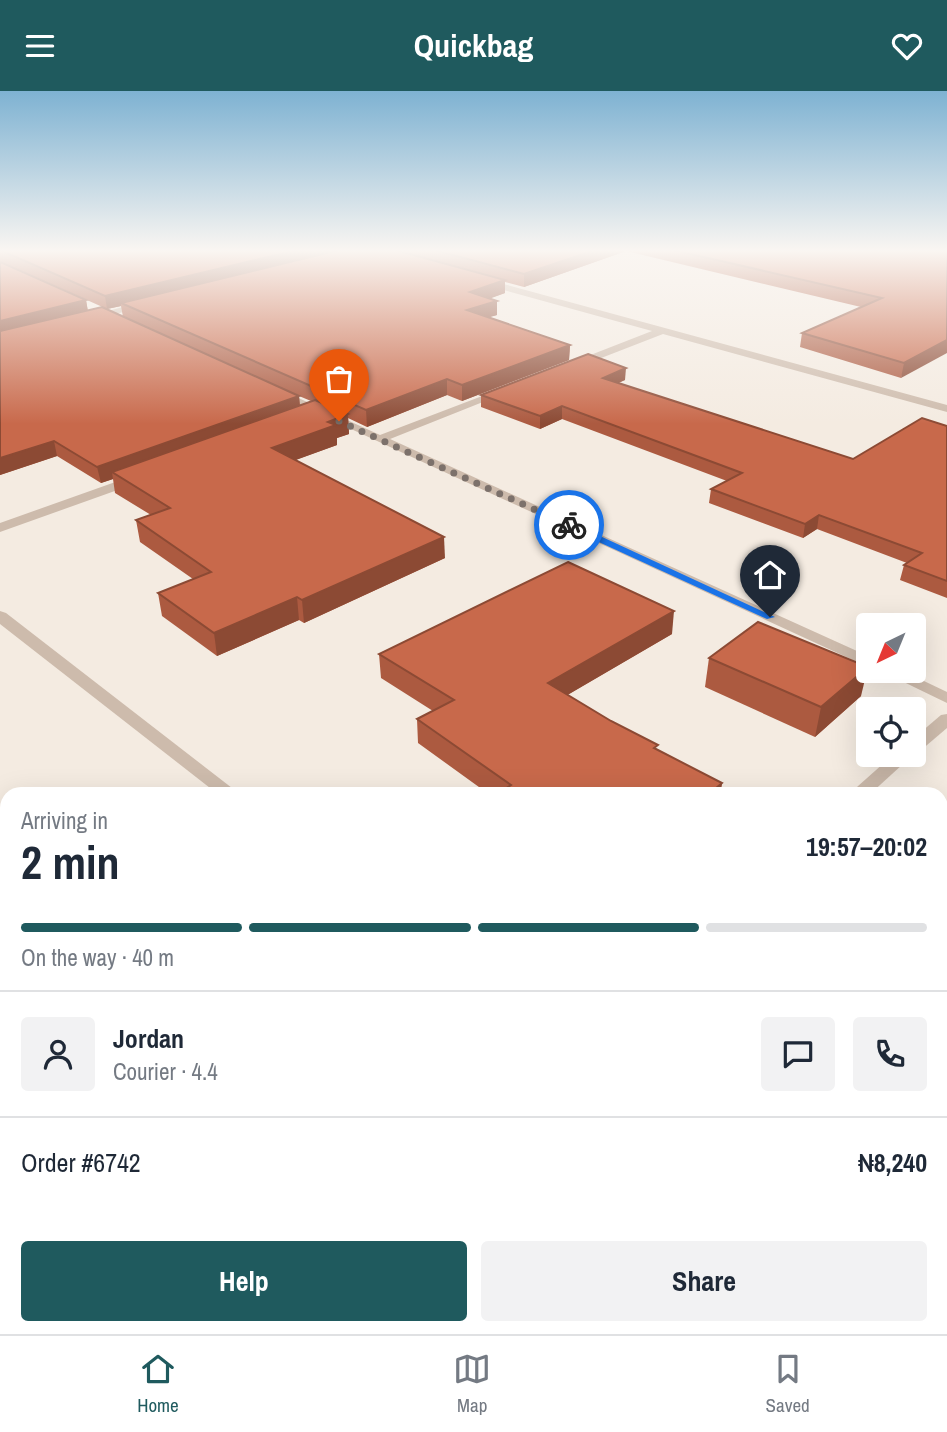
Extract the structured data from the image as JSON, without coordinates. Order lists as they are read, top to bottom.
{
  "north": "bottom left",
  "page": {
    "header": "Quickbag",
    "heading": ["2 min", "Arriving in", "19:57–20:02"],
    "panel": [
      "Jordan",
      "Courier · 4.4",
      "Order #6742",
      "₦8,240"
    ],
    "bar": "On the way · 40 m",
    "buttons": ["Help", "Share"],
    "tabs": ["Home", "Map", "Saved"]
  }
}
